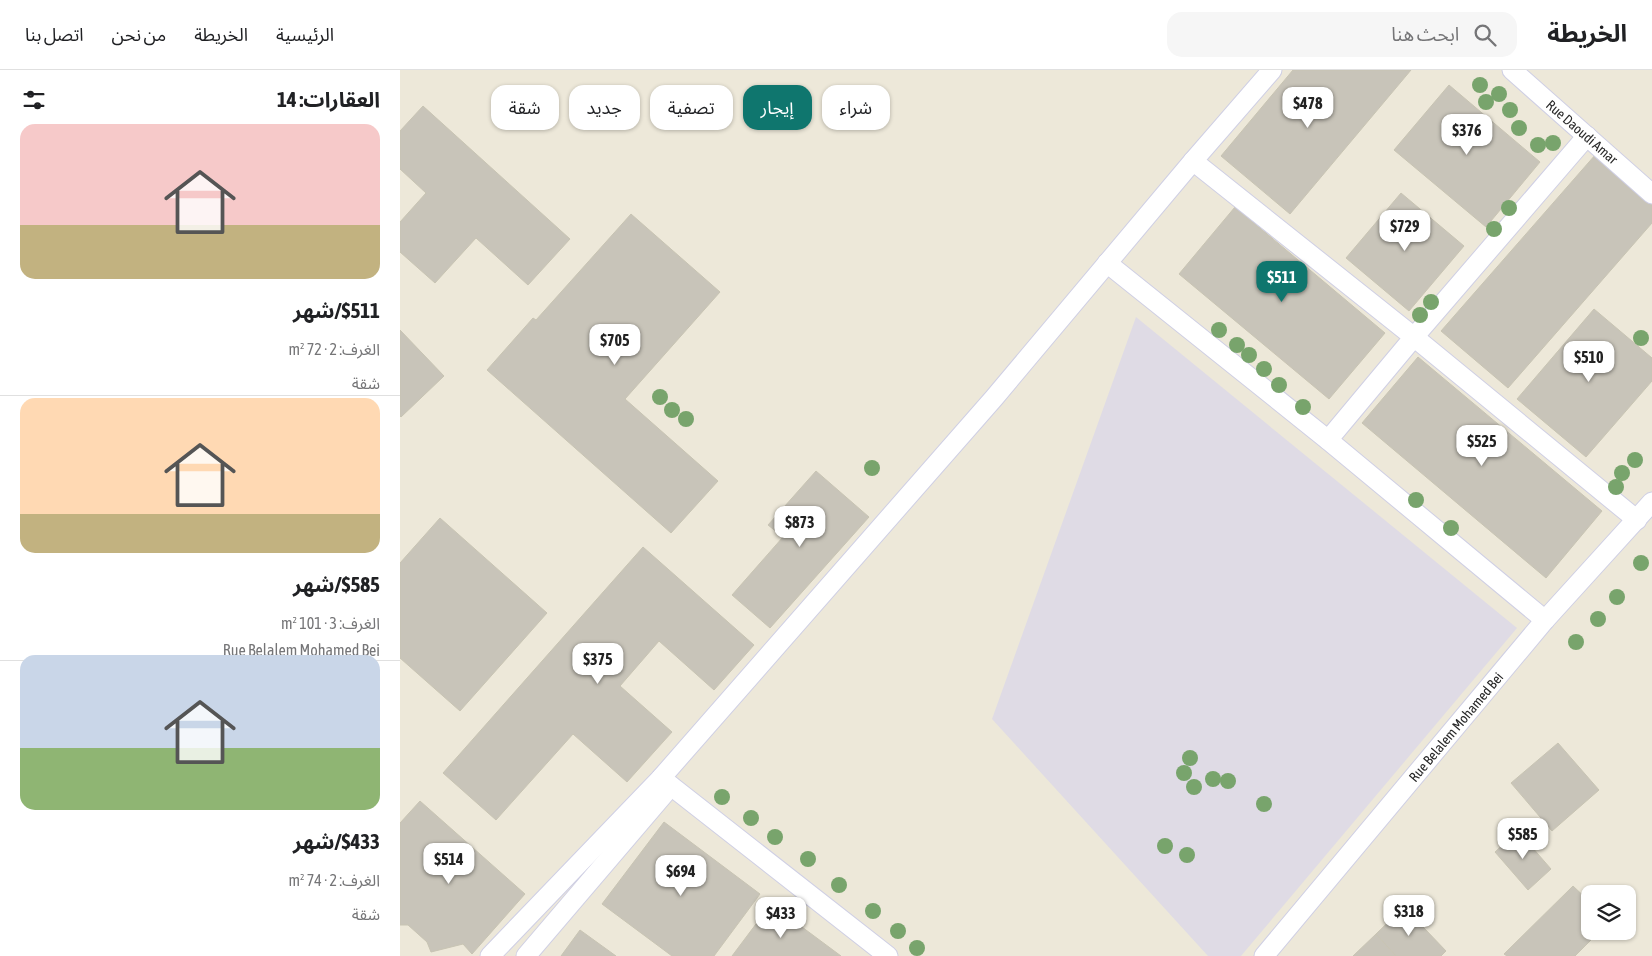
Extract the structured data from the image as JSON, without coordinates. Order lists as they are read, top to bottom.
{
  "streets": {
    "street": ["Rue Daoudi Amar", "Rue Belalem Mohamed Bei"]
  },
  "page": {
    "header": "الخريطة",
    "search": "ابحث هنا",
    "nav": [
      "الرئيسية",
      "الخريطة",
      "من نحن",
      "اتصل بنا"
    ],
    "heading": "العقارات: 14",
    "chip": [
      "شراء",
      "إيجار",
      "تصفية",
      "جديد",
      "شقة"
    ],
    "price": [
      "$478",
      "$376",
      "$729",
      "$511",
      "$705",
      "$510",
      "$525",
      "$873",
      "$375",
      "$585",
      "$514",
      "$694",
      "$318",
      "$433"
    ],
    "list": [
      {
        "name": "$511/شهر",
        "note": "الغرف: 2 · 72 m² · شقة"
      },
      {
        "name": "$585/شهر",
        "note": "الغرف: 3 · 101 m² · Rue Belalem Mohamed Bei"
      },
      {
        "name": "$433/شهر",
        "note": "الغرف: 2 · 74 m² · شقة"
      }
    ]
  }
}
